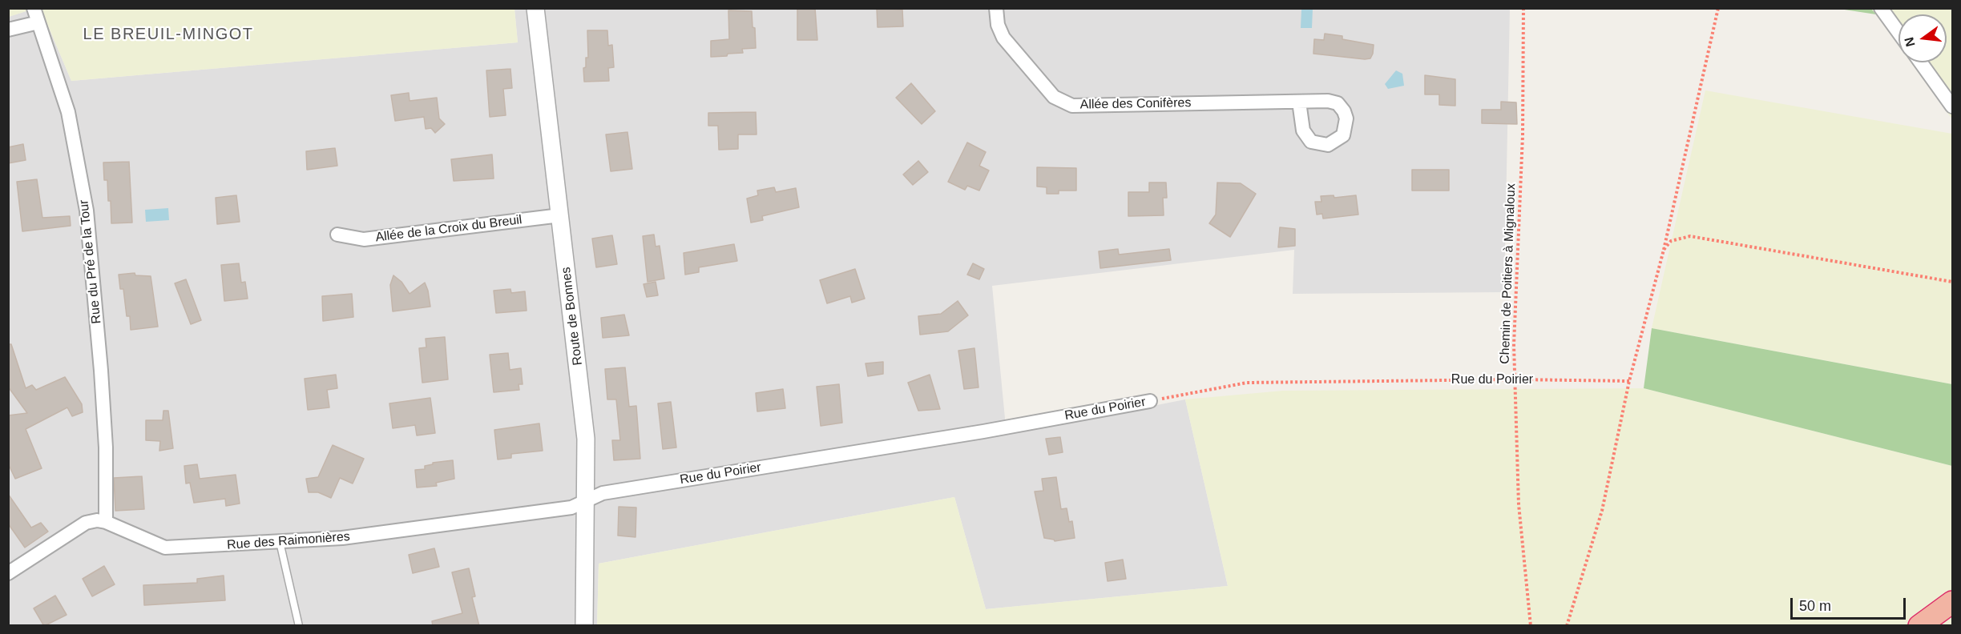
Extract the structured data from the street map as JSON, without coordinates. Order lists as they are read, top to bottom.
{
  "streets": {
    "street": [
      "Allée des Conifères",
      "Allée de la Croix du Breuil",
      "Rue du Pré de la Tour",
      "Route de Bonnes",
      "Rue du Poirier",
      "Rue des Raimonières"
    ],
    "path": ["Chemin de Poitiers à Mignaloux"]
  },
  "crossings": [
    ["Allée de la Croix du Breuil", "Route de Bonnes"],
    ["Rue du Pré de la Tour", "Rue des Raimonières"],
    ["Chemin de Poitiers à Mignaloux", "Rue du Poirier"],
    ["Route de Bonnes", "Rue du Poirier"],
    ["Route de Bonnes", "Rue des Raimonières"],
    ["Rue du Poirier", "Rue des Raimonières"]
  ],
  "districts": ["LE BREUIL-MINGOT"],
  "scale_bar": "50 m",
  "north": "left"
}
